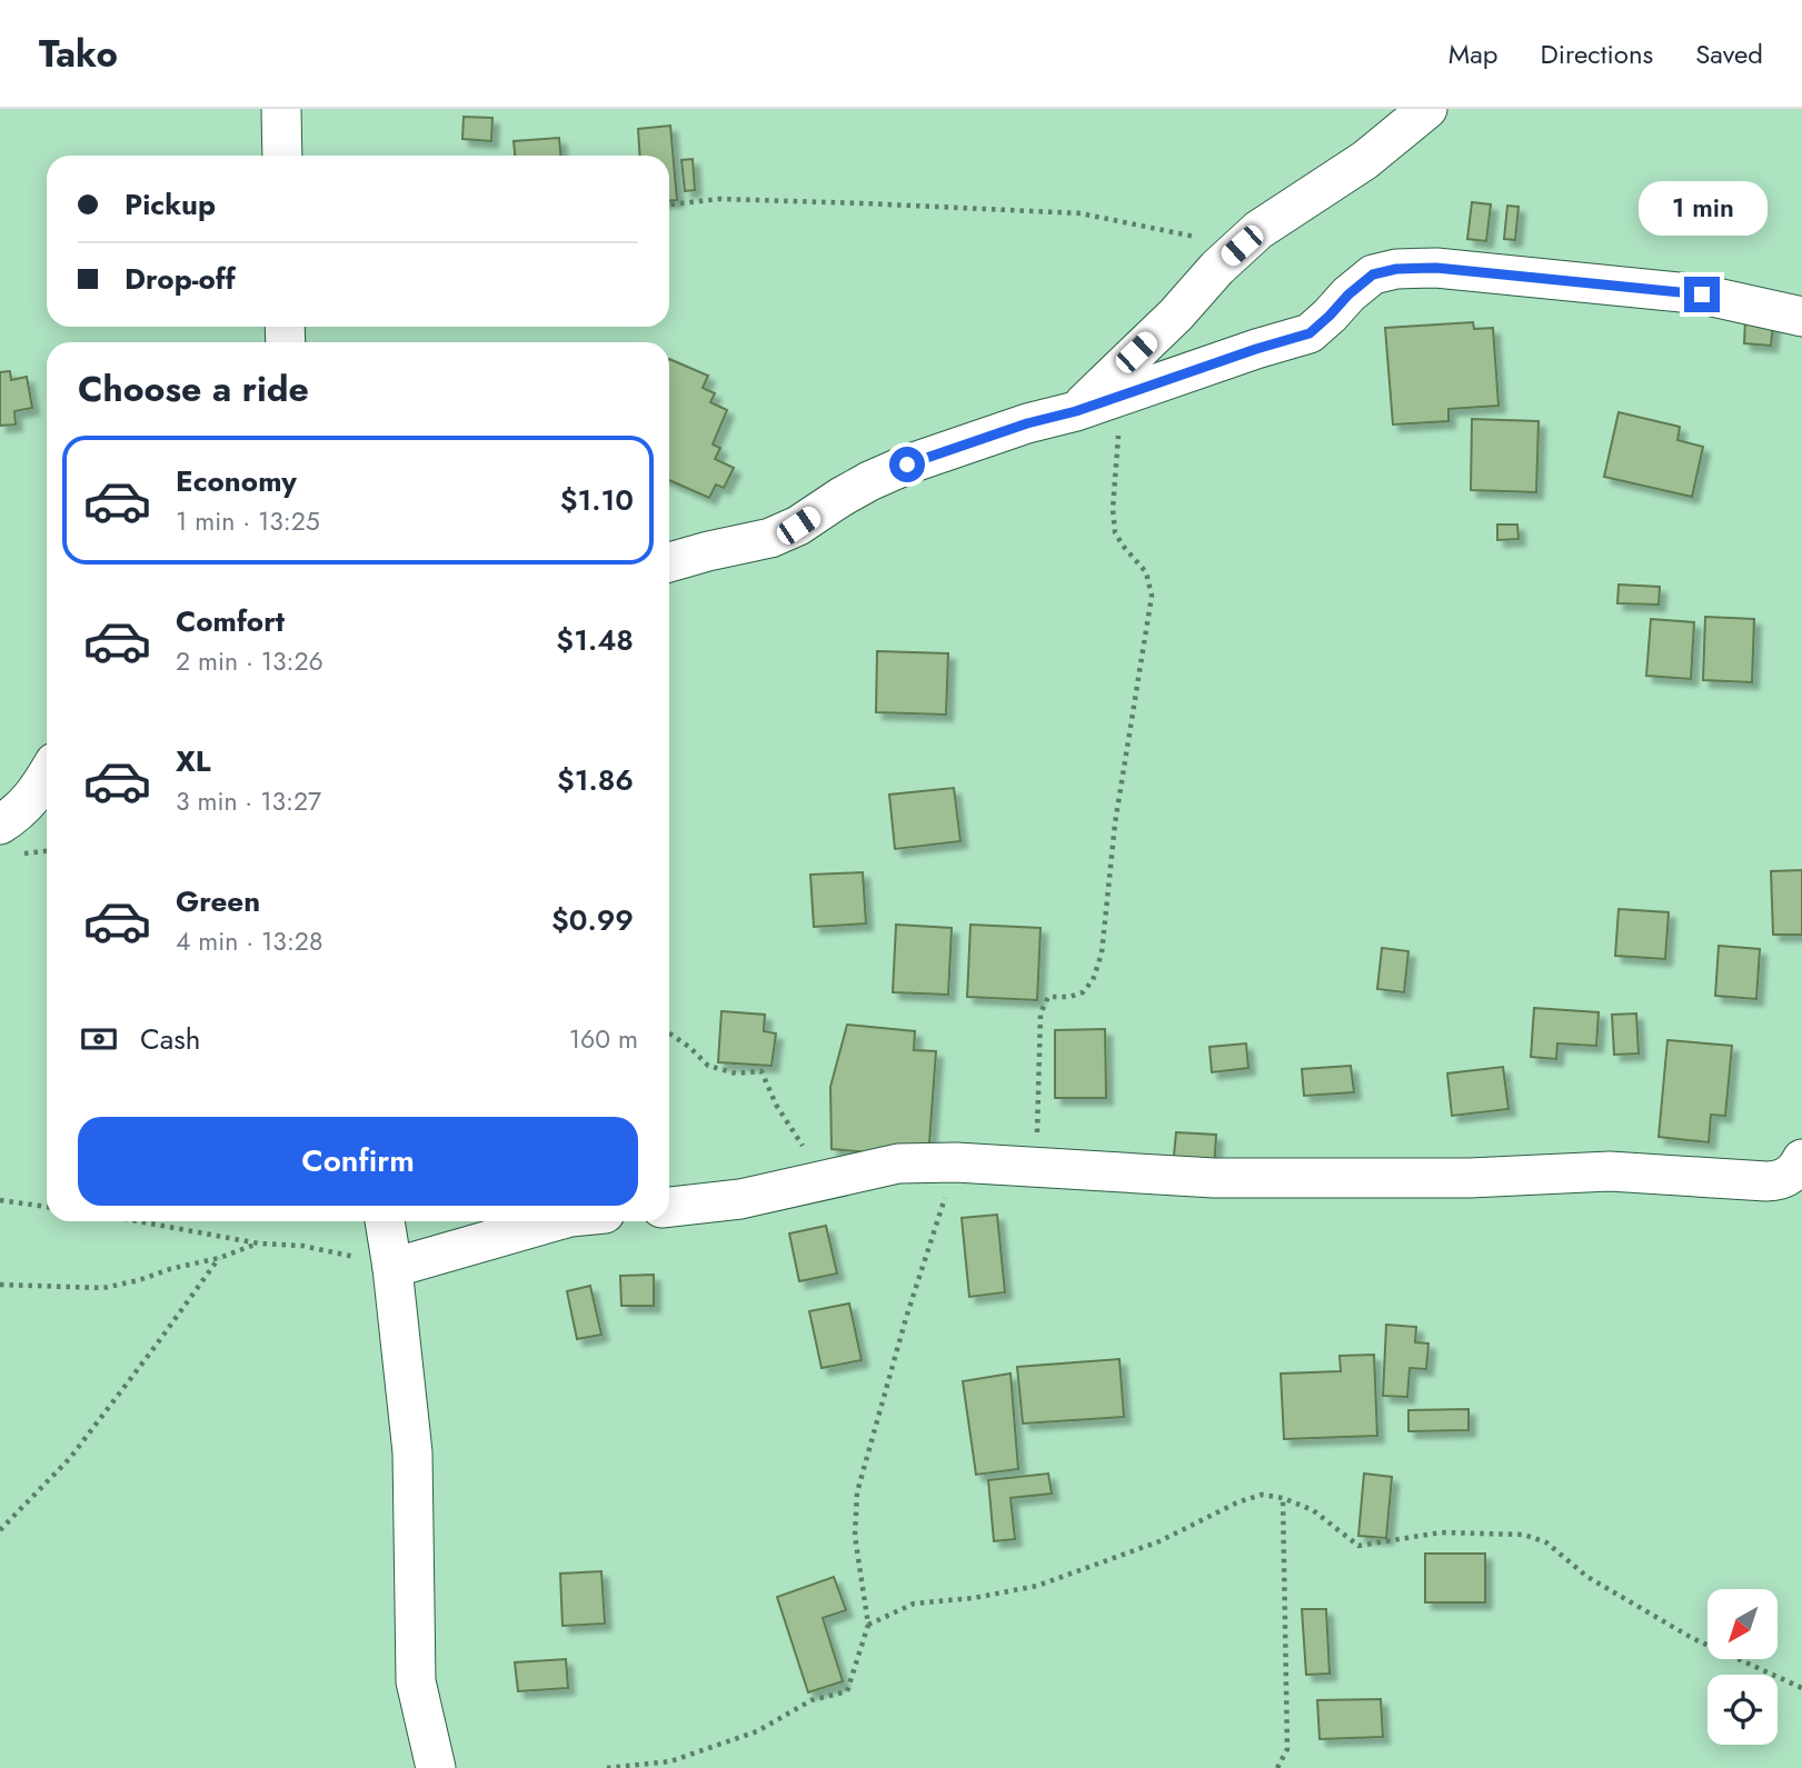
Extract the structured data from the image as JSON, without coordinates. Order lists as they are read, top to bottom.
{
  "north": "bottom left",
  "page": {
    "header": "Tako",
    "nav": ["Map", "Directions", "Saved"],
    "banner": ["Pickup", "Drop-off"],
    "bubble": "1 min",
    "heading": "Choose a ride",
    "list": [
      {
        "name": "Economy",
        "note": "1 min · 13:25",
        "value": "$1.10"
      },
      {
        "name": "Comfort",
        "note": "2 min · 13:26",
        "value": "$1.48"
      },
      {
        "name": "XL",
        "note": "3 min · 13:27",
        "value": "$1.86"
      },
      {
        "name": "Green",
        "note": "4 min · 13:28",
        "value": "$0.99"
      }
    ],
    "pay": ["Cash", "160 m"],
    "buttons": "Confirm"
  }
}
